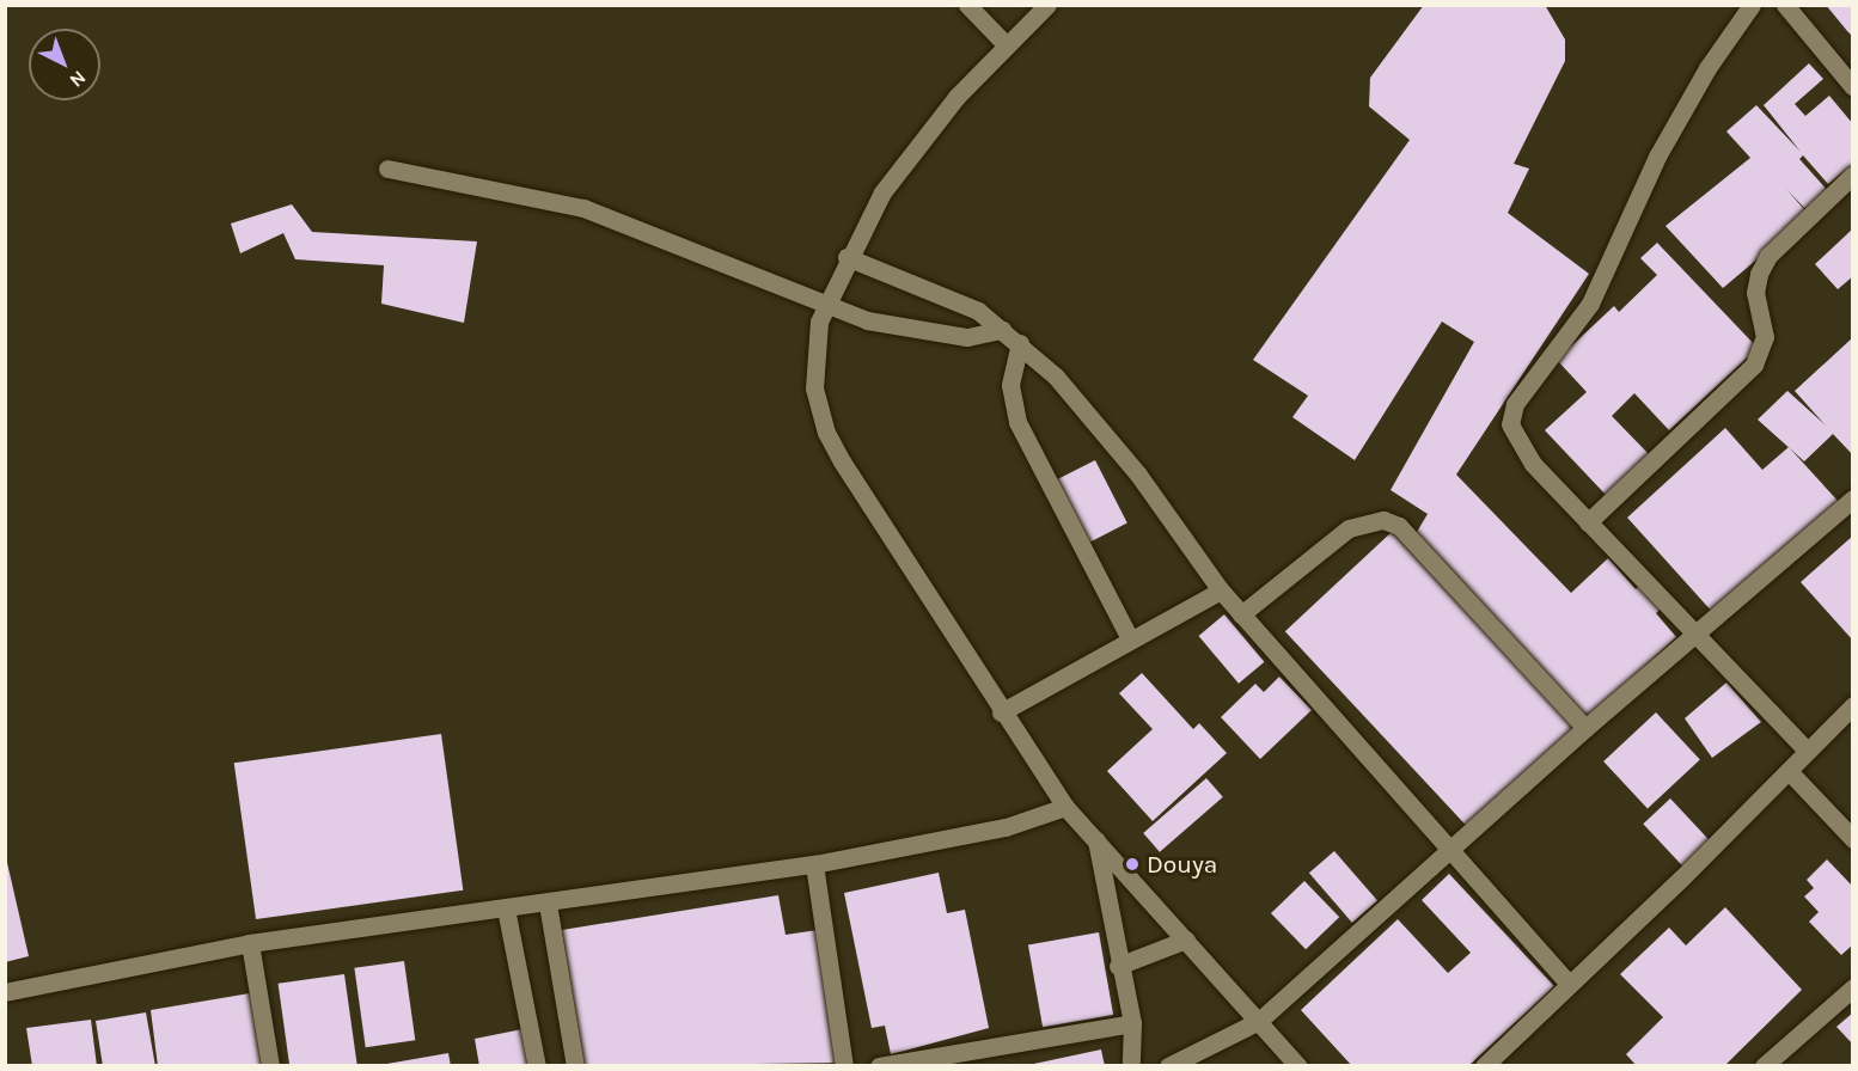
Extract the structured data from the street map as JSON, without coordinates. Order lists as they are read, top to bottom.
{
  "places": ["Douya"],
  "north": "bottom right"
}
